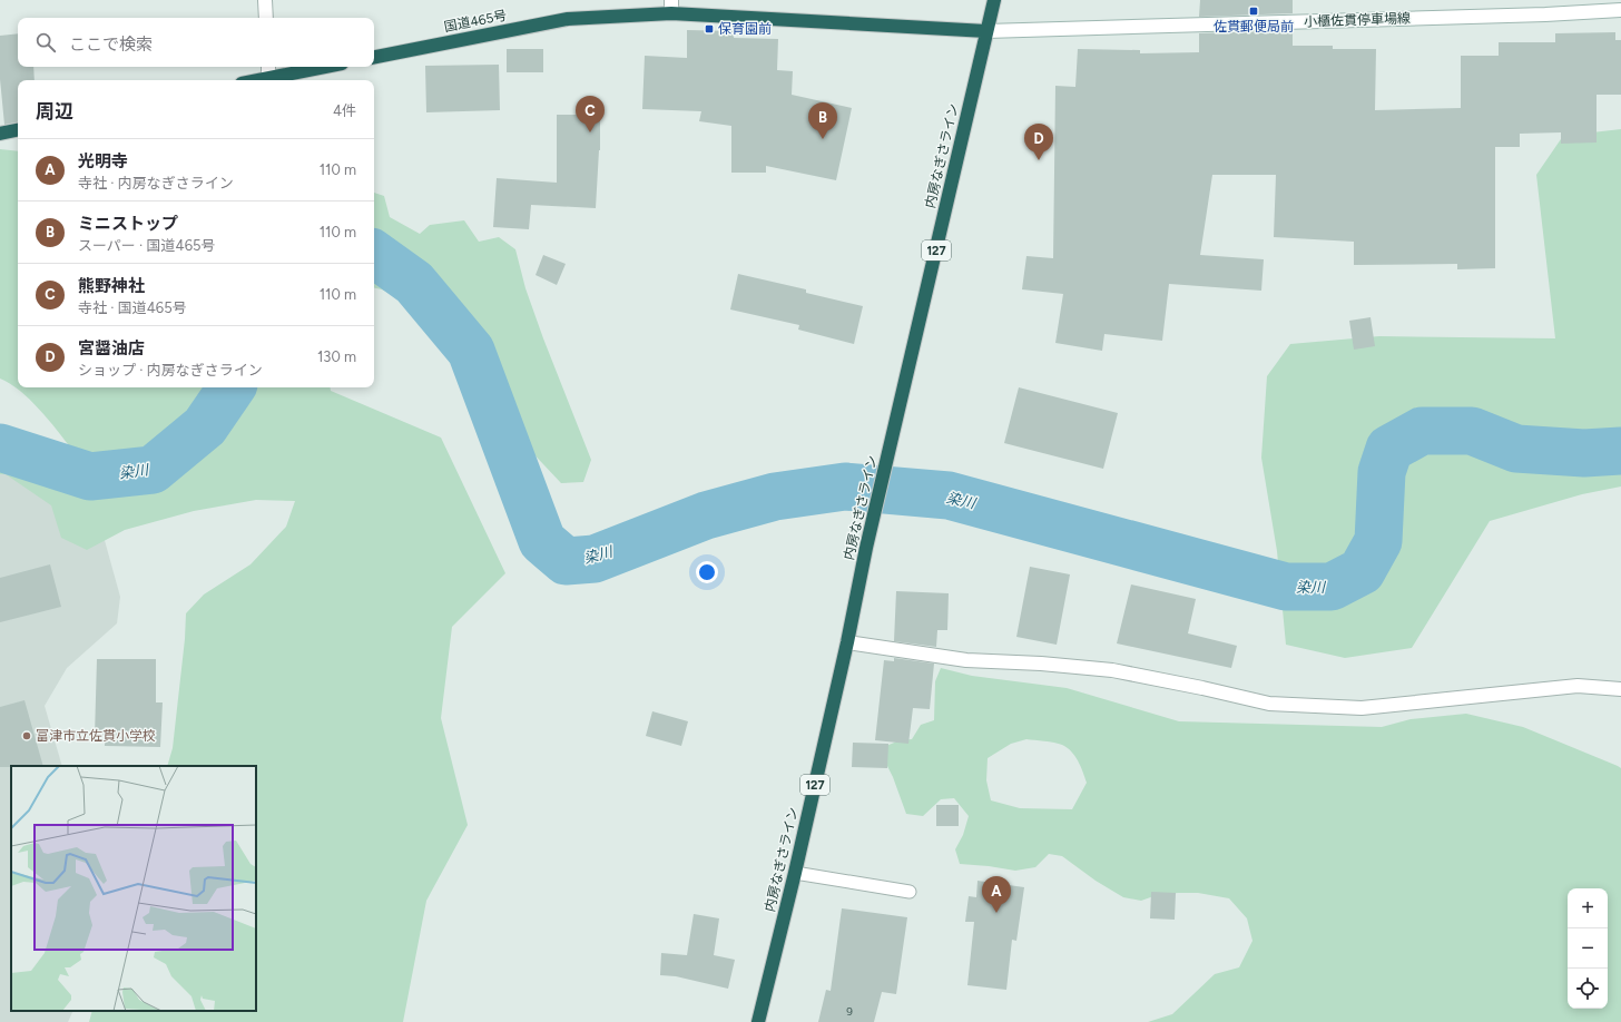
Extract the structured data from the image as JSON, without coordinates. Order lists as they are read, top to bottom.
{
  "streets": {
    "highway": ["国道465号", "内房なぎさライン", "127"],
    "street": ["小櫃佐貫停車場線"]
  },
  "crossings": [
    ["小櫃佐貫停車場線", "国道465号"],
    ["小櫃佐貫停車場線", "内房なぎさライン"],
    ["国道465号", "内房なぎさライン"]
  ],
  "water": ["染川"],
  "places": {
    "transit": ["佐貫郵便局前", "保育園前"],
    "other": ["富津市立佐貫小学校"]
  },
  "house_numbers": ["9"],
  "page": {
    "search": "ここで検索",
    "heading": ["周辺", "4件"],
    "pins": [
      "C",
      "B",
      "D",
      "A"
    ],
    "list": [
      {
        "mark": "A",
        "name": "光明寺",
        "note": "寺社 · 内房なぎさライン",
        "value": "110 m"
      },
      {
        "mark": "B",
        "name": "ミニストップ",
        "note": "スーパー · 国道465号",
        "value": "110 m"
      },
      {
        "mark": "C",
        "name": "熊野神社",
        "note": "寺社 · 国道465号",
        "value": "110 m"
      },
      {
        "mark": "D",
        "name": "宮醤油店",
        "note": "ショップ · 内房なぎさライン",
        "value": "130 m"
      }
    ],
    "map_buttons": ["+", "−"]
  }
}
